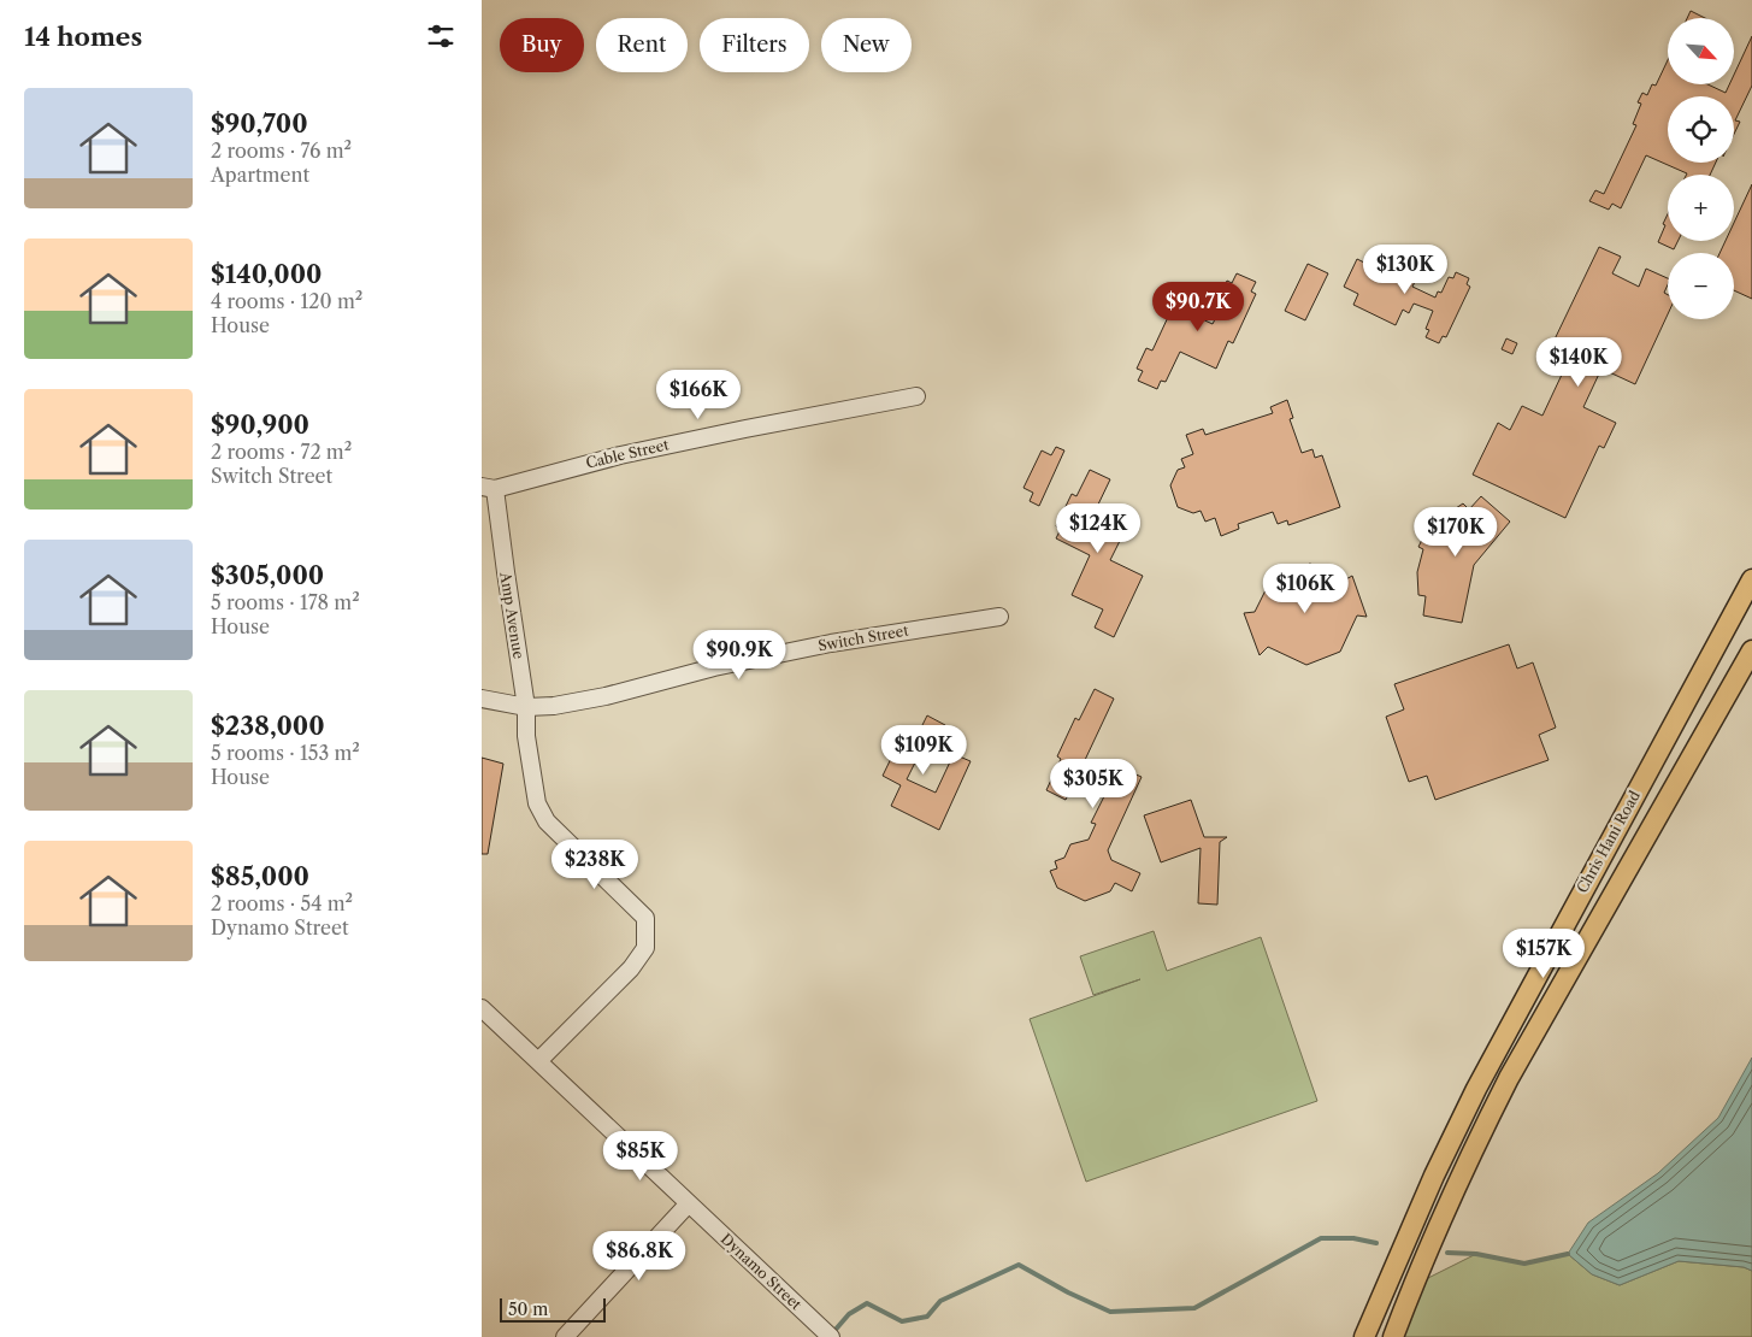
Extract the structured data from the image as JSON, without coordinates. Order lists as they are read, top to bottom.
{
  "streets": {
    "main road": ["Chris Hani Road"],
    "street": [
      "Cable Street",
      "Amp Avenue",
      "Switch Street",
      "Dynamo Street"
    ]
  },
  "crossings": [
    ["Cable Street", "Amp Avenue"],
    ["Amp Avenue", "Switch Street"],
    ["Amp Avenue", "Dynamo Street"]
  ],
  "scale_bar": "50 m",
  "north": "bottom right",
  "page": {
    "heading": "14 homes",
    "map_buttons": ["+", "−"],
    "chip": [
      "Buy",
      "Rent",
      "Filters",
      "New"
    ],
    "list": [
      {
        "name": "$90,700",
        "note": "2 rooms · 76 m² · Apartment"
      },
      {
        "name": "$140,000",
        "note": "4 rooms · 120 m² · House"
      },
      {
        "name": "$90,900",
        "note": "2 rooms · 72 m² · Switch Street"
      },
      {
        "name": "$305,000",
        "note": "5 rooms · 178 m² · House"
      },
      {
        "name": "$238,000",
        "note": "5 rooms · 153 m² · House"
      },
      {
        "name": "$85,000",
        "note": "2 rooms · 54 m² · Dynamo Street"
      }
    ],
    "price": [
      "$130K",
      "$90.7K",
      "$140K",
      "$166K",
      "$124K",
      "$170K",
      "$106K",
      "$90.9K",
      "$109K",
      "$305K",
      "$238K",
      "$157K",
      "$85K",
      "$86.8K"
    ],
    "scale": "50 m"
  }
}
